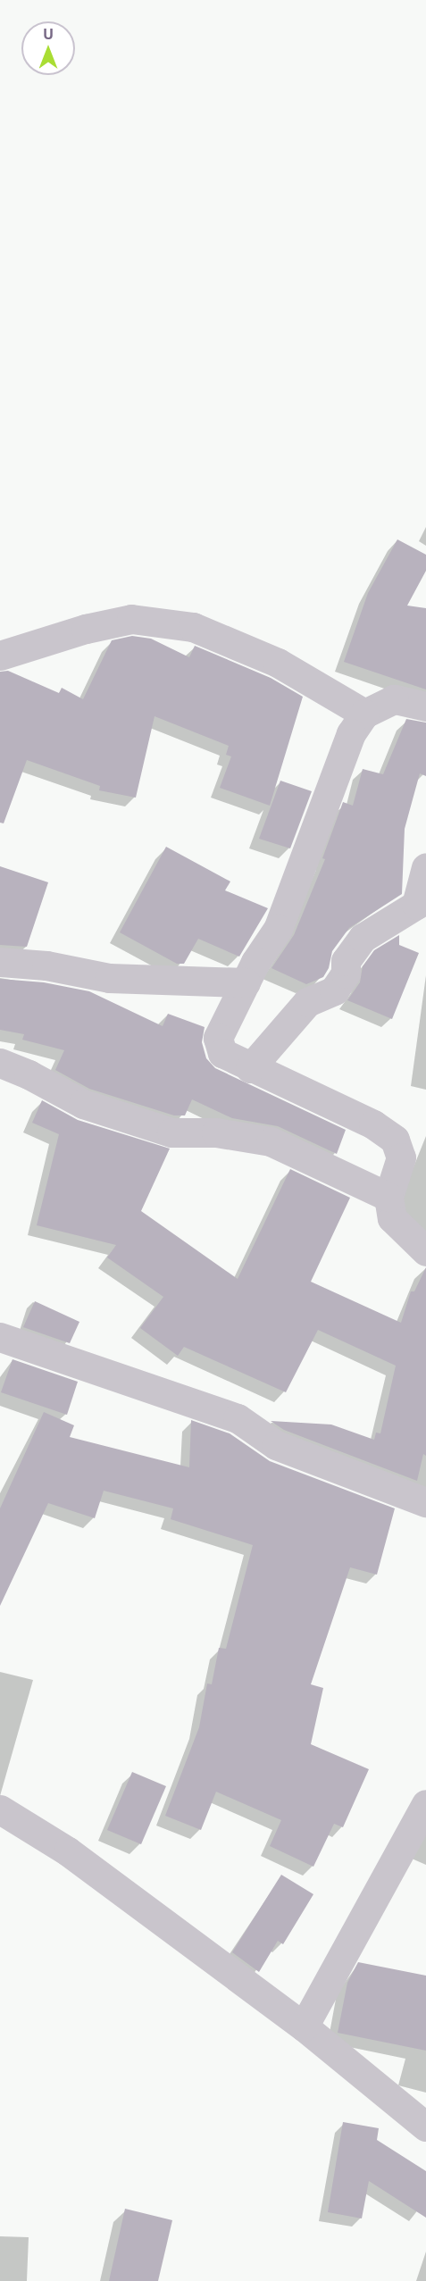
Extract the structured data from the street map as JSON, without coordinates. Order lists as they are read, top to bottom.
{
  "north": "top"
}
